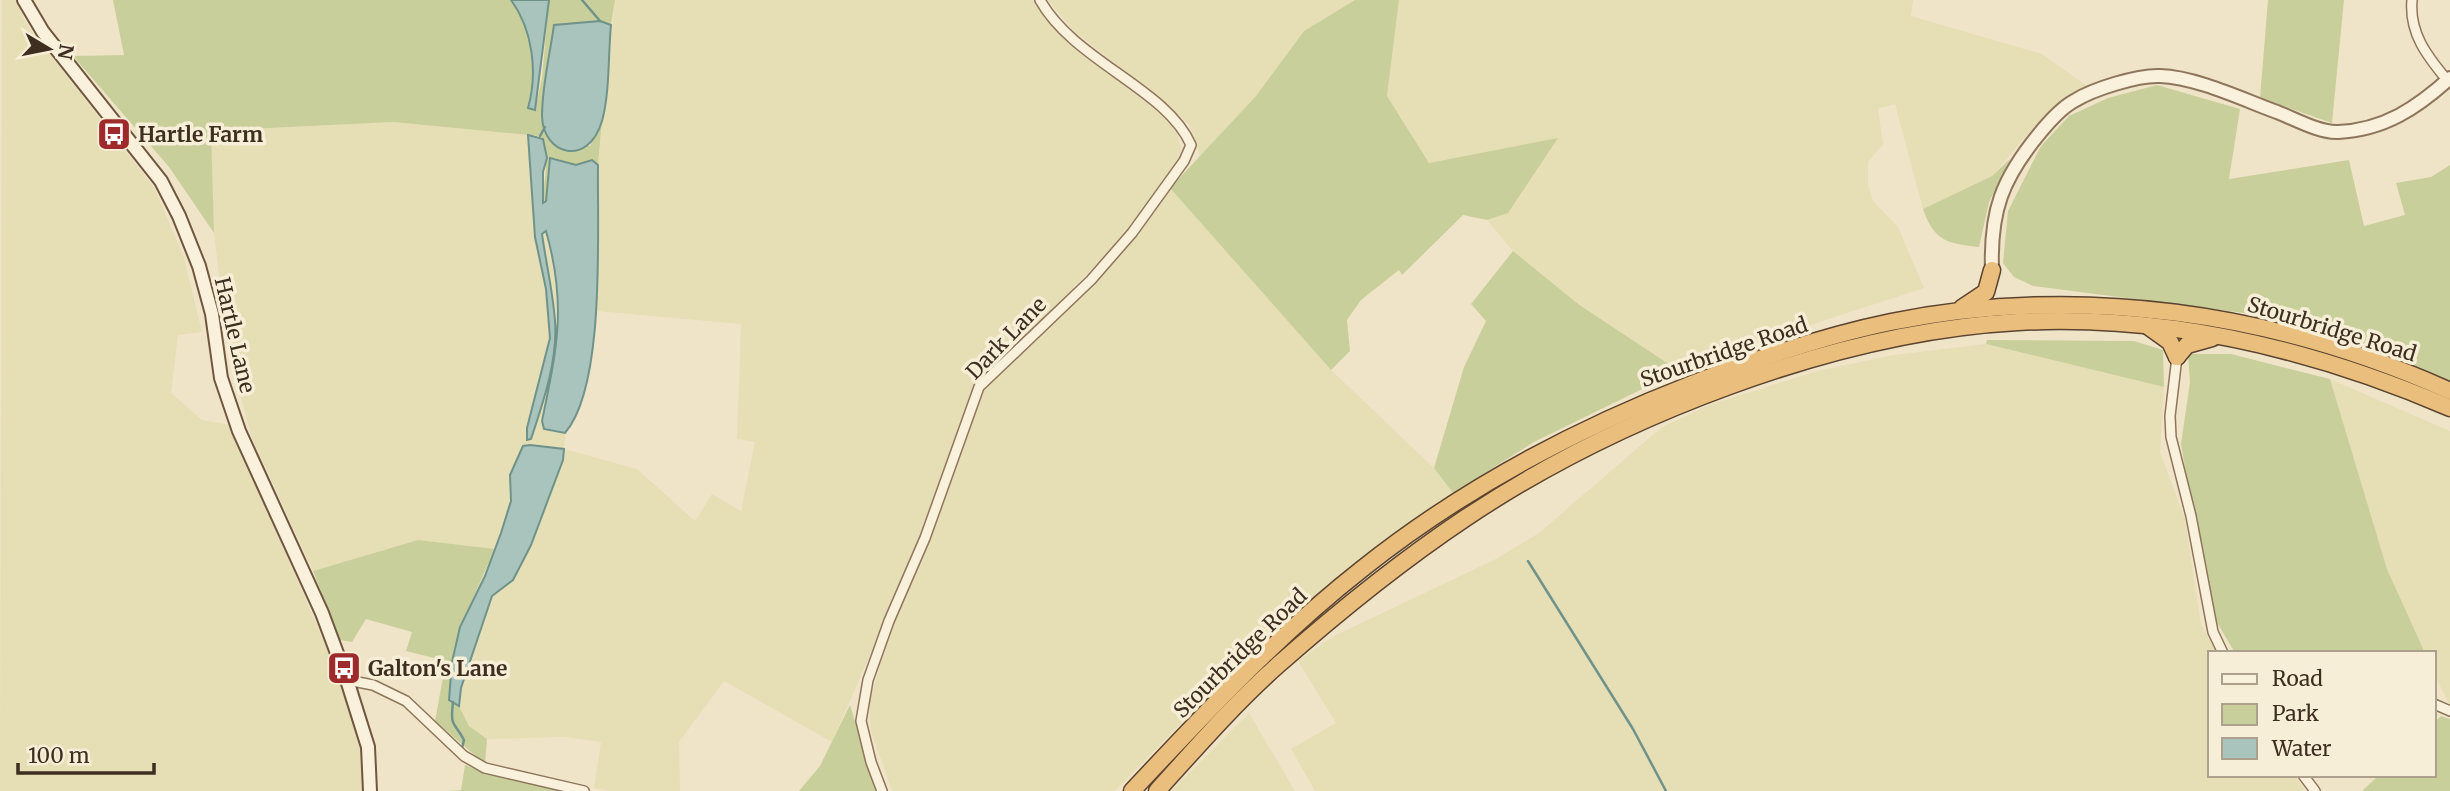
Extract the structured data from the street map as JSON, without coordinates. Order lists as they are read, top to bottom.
{
  "streets": {
    "highway": ["Stourbridge Road"],
    "main road": ["Hartle Lane"],
    "street": ["Dark Lane"]
  },
  "places": {
    "bus stop": ["Hartle Farm", "Galton's Lane"]
  },
  "legend": ["Road", "Park", "Water"],
  "scale_bar": "100 m",
  "north": "right"
}
